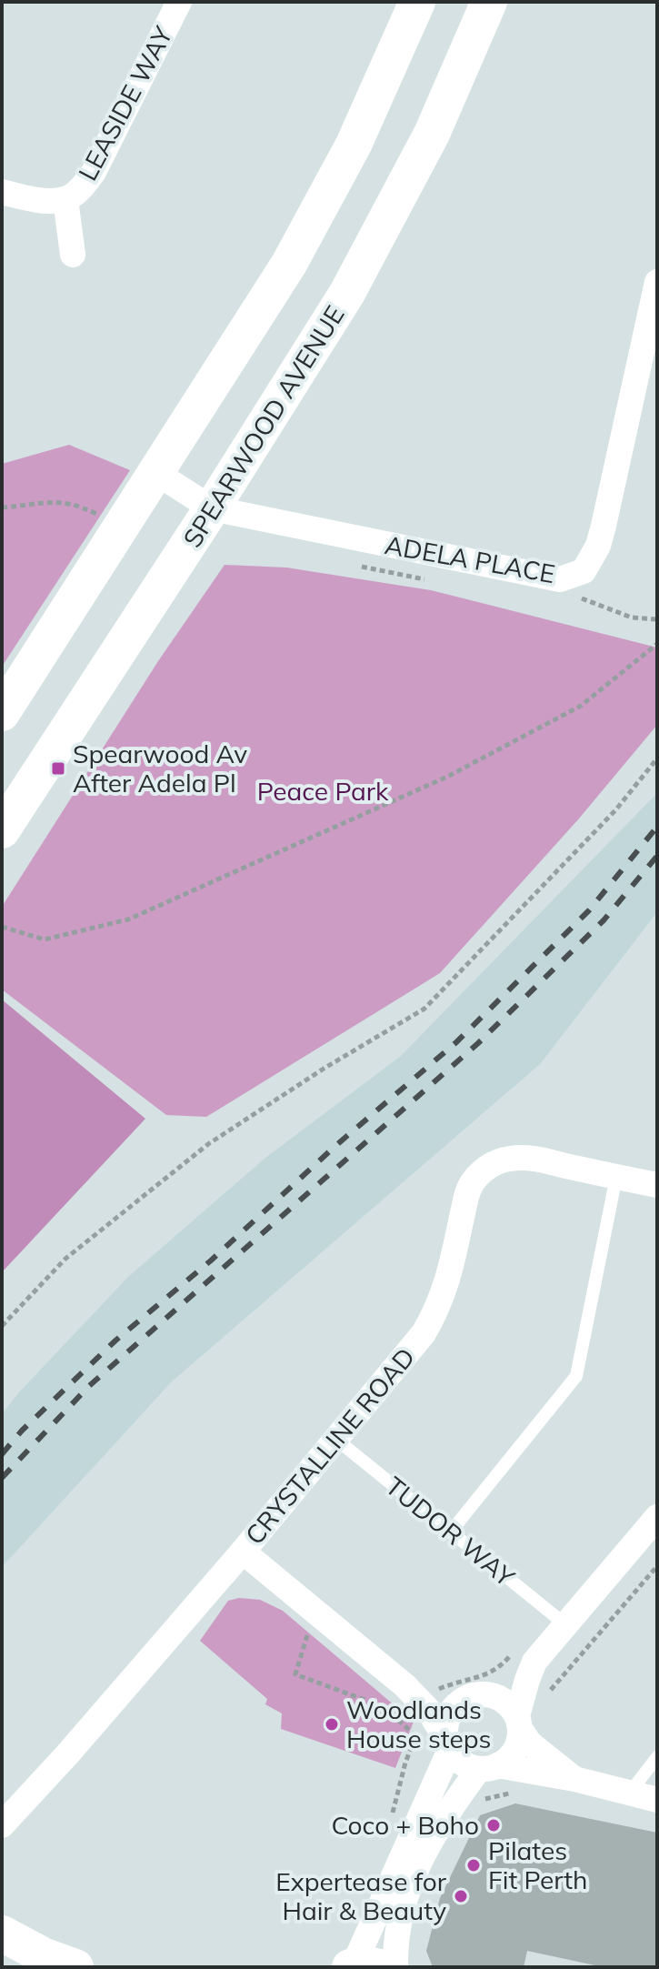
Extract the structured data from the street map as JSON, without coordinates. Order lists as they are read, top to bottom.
{
  "streets": {
    "main road": ["SPEARWOOD AVENUE"],
    "street": ["LEASIDE WAY", "ADELA PLACE", "CRYSTALLINE ROAD"],
    "lane": ["TUDOR WAY"]
  },
  "crossings": [
    ["SPEARWOOD AVENUE", "ADELA PLACE"],
    ["CRYSTALLINE ROAD", "TUDOR WAY"]
  ],
  "parks": ["Peace Park"],
  "places": {
    "transit": ["Spearwood Av After Adela Pl"],
    "other": [
      "Woodlands House steps",
      "Coco + Boho",
      "Pilates Fit Perth",
      "Expertease for Hair & Beauty"
    ]
  }
}
